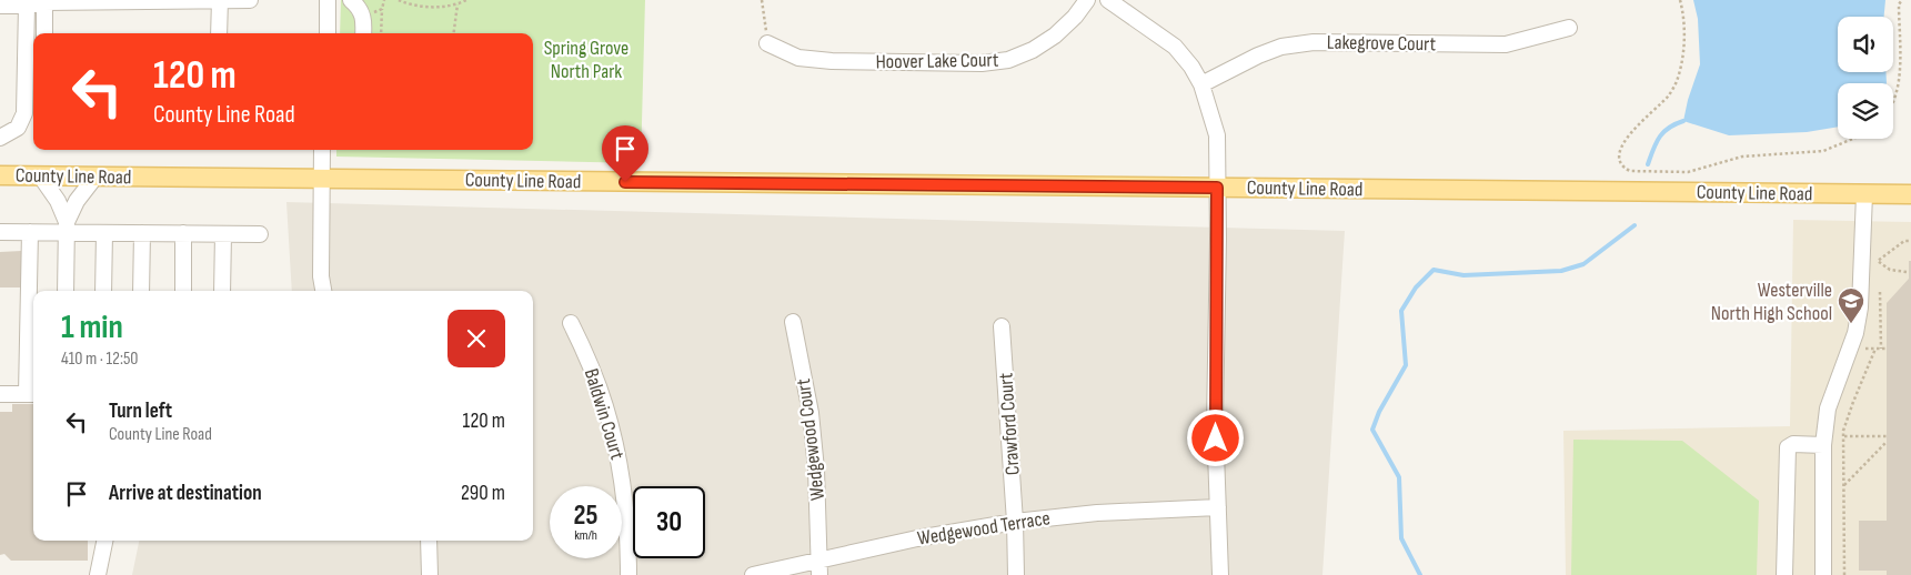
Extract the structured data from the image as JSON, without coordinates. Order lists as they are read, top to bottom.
{
  "streets": {
    "main road": ["County Line Road"],
    "street": [
      "Lakegrove Court",
      "Hoover Lake Court",
      "Baldwin Court",
      "Crawford Court",
      "Wedgewood Court",
      "Wedgewood Terrace"
    ]
  },
  "crossings": [
    ["Crawford Court", "Wedgewood Terrace"],
    ["Wedgewood Court", "Wedgewood Terrace"]
  ],
  "parks": ["Spring Grove North Park"],
  "places": {
    "school or university": ["Westerville North High School"]
  },
  "page": {
    "turn": ["120 m", "County Line Road"],
    "heading": ["1 min", "410 m · 12:50"],
    "list": [
      {
        "name": "Turn left",
        "note": "County Line Road",
        "value": "120 m"
      },
      {
        "name": "Arrive at destination",
        "value": "290 m"
      }
    ],
    "speed": "25 km/h",
    "limit": "30"
  }
}
